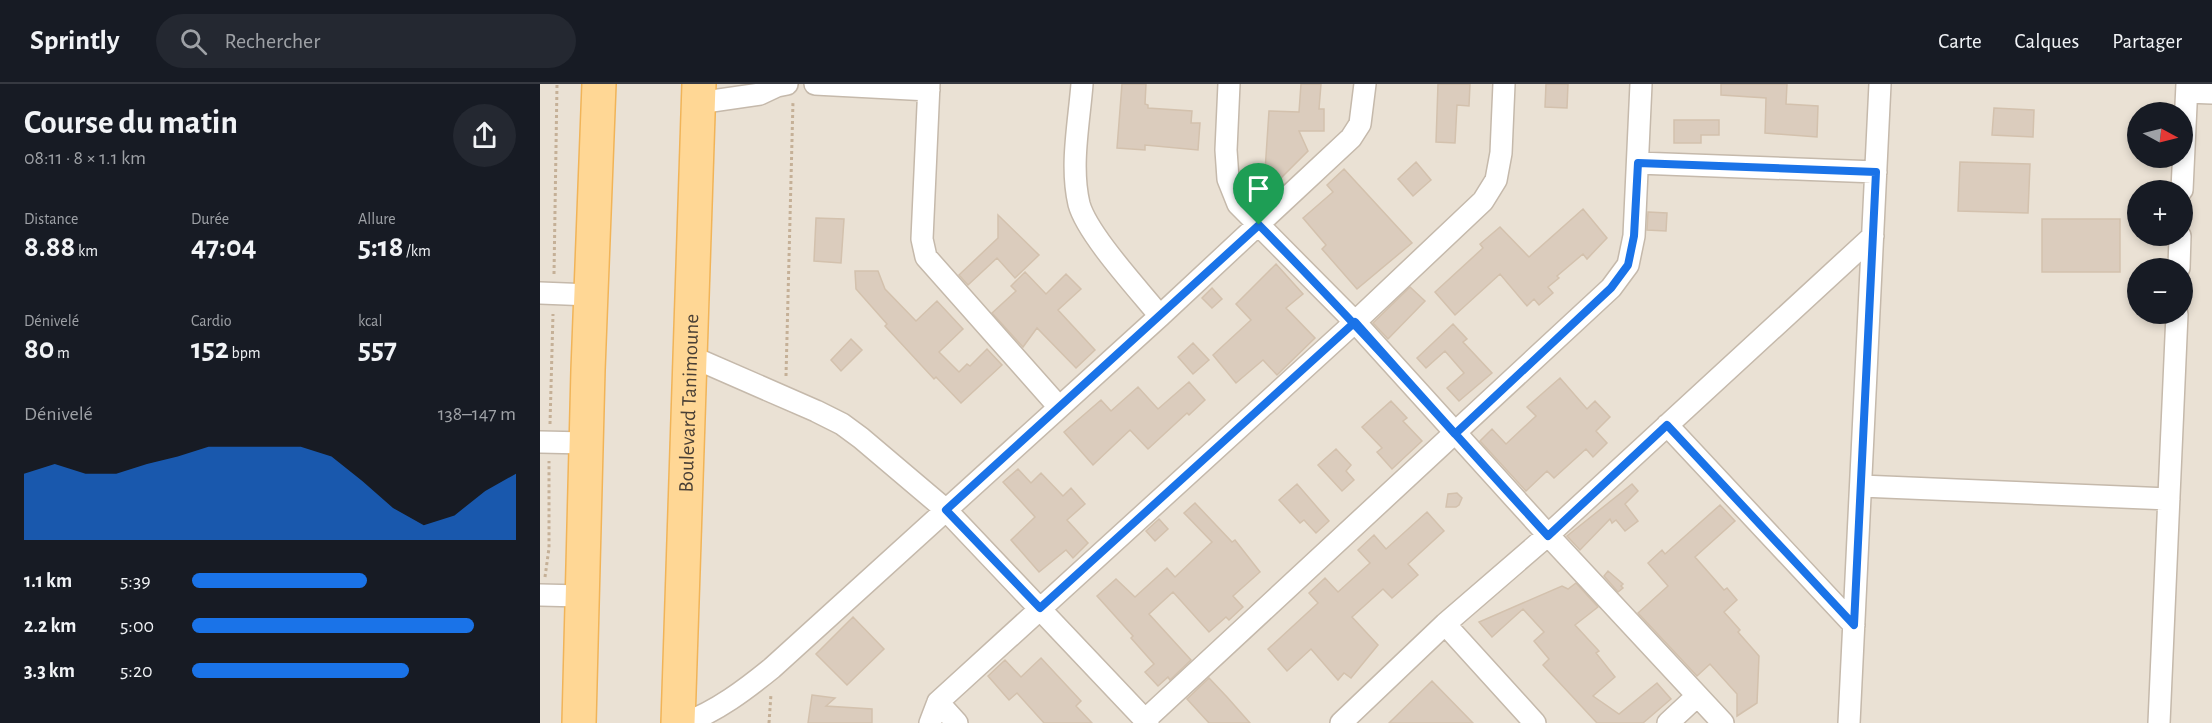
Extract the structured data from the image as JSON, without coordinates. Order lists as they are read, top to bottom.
{
  "streets": {
    "main road": ["Boulevard Tanimoune"]
  },
  "north": "right",
  "page": {
    "header": "Sprintly",
    "search": "Rechercher",
    "nav": ["Carte", "Calques", "Partager"],
    "heading": ["Course du matin", "08:11 · 8 × 1.1 km"],
    "map_buttons": ["+", "−"],
    "stats": [
      ["Distance", "8.88 km"],
      ["Durée", "47:04"],
      ["Allure", "5:18 /km"],
      ["Dénivelé", "80 m"],
      ["Cardio", "152 bpm"],
      ["kcal", "557"]
    ],
    "chart": ["Dénivelé", "138–147 m"],
    "list": [
      {
        "name": "1.1 km",
        "note": "5:39"
      },
      {
        "name": "2.2 km",
        "note": "5:00"
      },
      {
        "name": "3.3 km",
        "note": "5:20"
      }
    ]
  }
}
